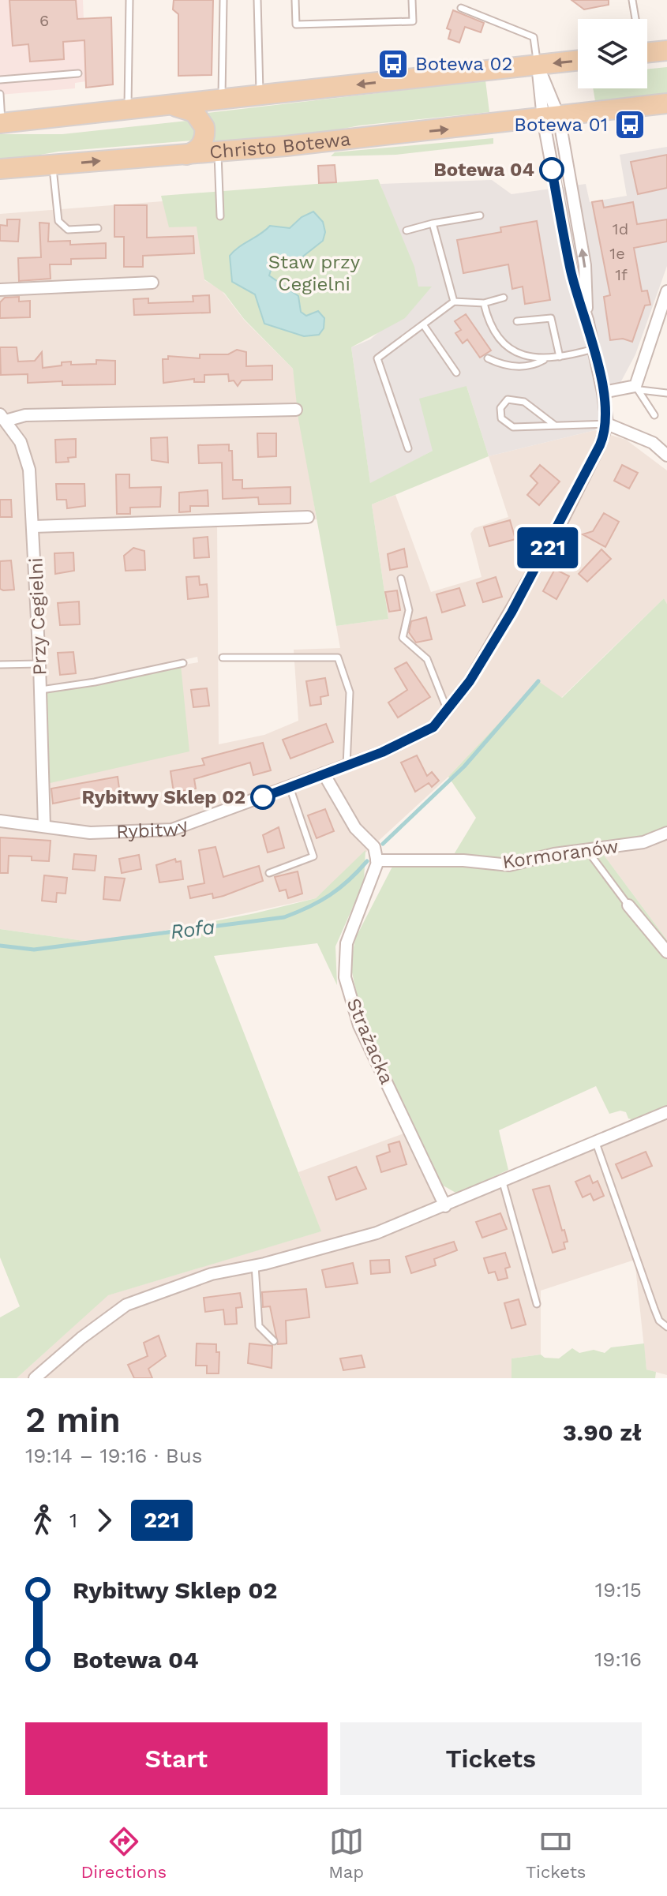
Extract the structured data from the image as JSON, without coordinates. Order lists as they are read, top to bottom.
{
  "streets": {
    "main road": ["Christo Botewa"],
    "street": [
      "Przy Cegielni",
      "Rybitwy",
      "Kormoranów",
      "Strażacka"
    ]
  },
  "crossings": [
    ["Christo Botewa", "Rybitwy"],
    ["Przy Cegielni", "Rybitwy"],
    ["Kormoranów", "Strażacka"]
  ],
  "water": ["Rofa"],
  "parks": ["Staw przy Cegielni"],
  "places": {
    "bus stop": ["Botewa 02", "Botewa 01"],
    "other": ["Botewa 04", "Rybitwy Sklep 02"]
  },
  "lines": ["bus line 221"],
  "house_numbers": [
    "6",
    "1d",
    "1e",
    "1f"
  ],
  "page": {
    "on_map": "221",
    "heading": ["2 min", "19:14 – 19:16 · Bus", "3.90 zł"],
    "legs": ["1", "221"],
    "list": [
      {
        "name": "Rybitwy Sklep 02",
        "value": "19:15"
      },
      {
        "name": "Botewa 04",
        "value": "19:16"
      }
    ],
    "buttons": ["Start", "Tickets"],
    "tabs": ["Directions", "Map", "Tickets"]
  }
}
